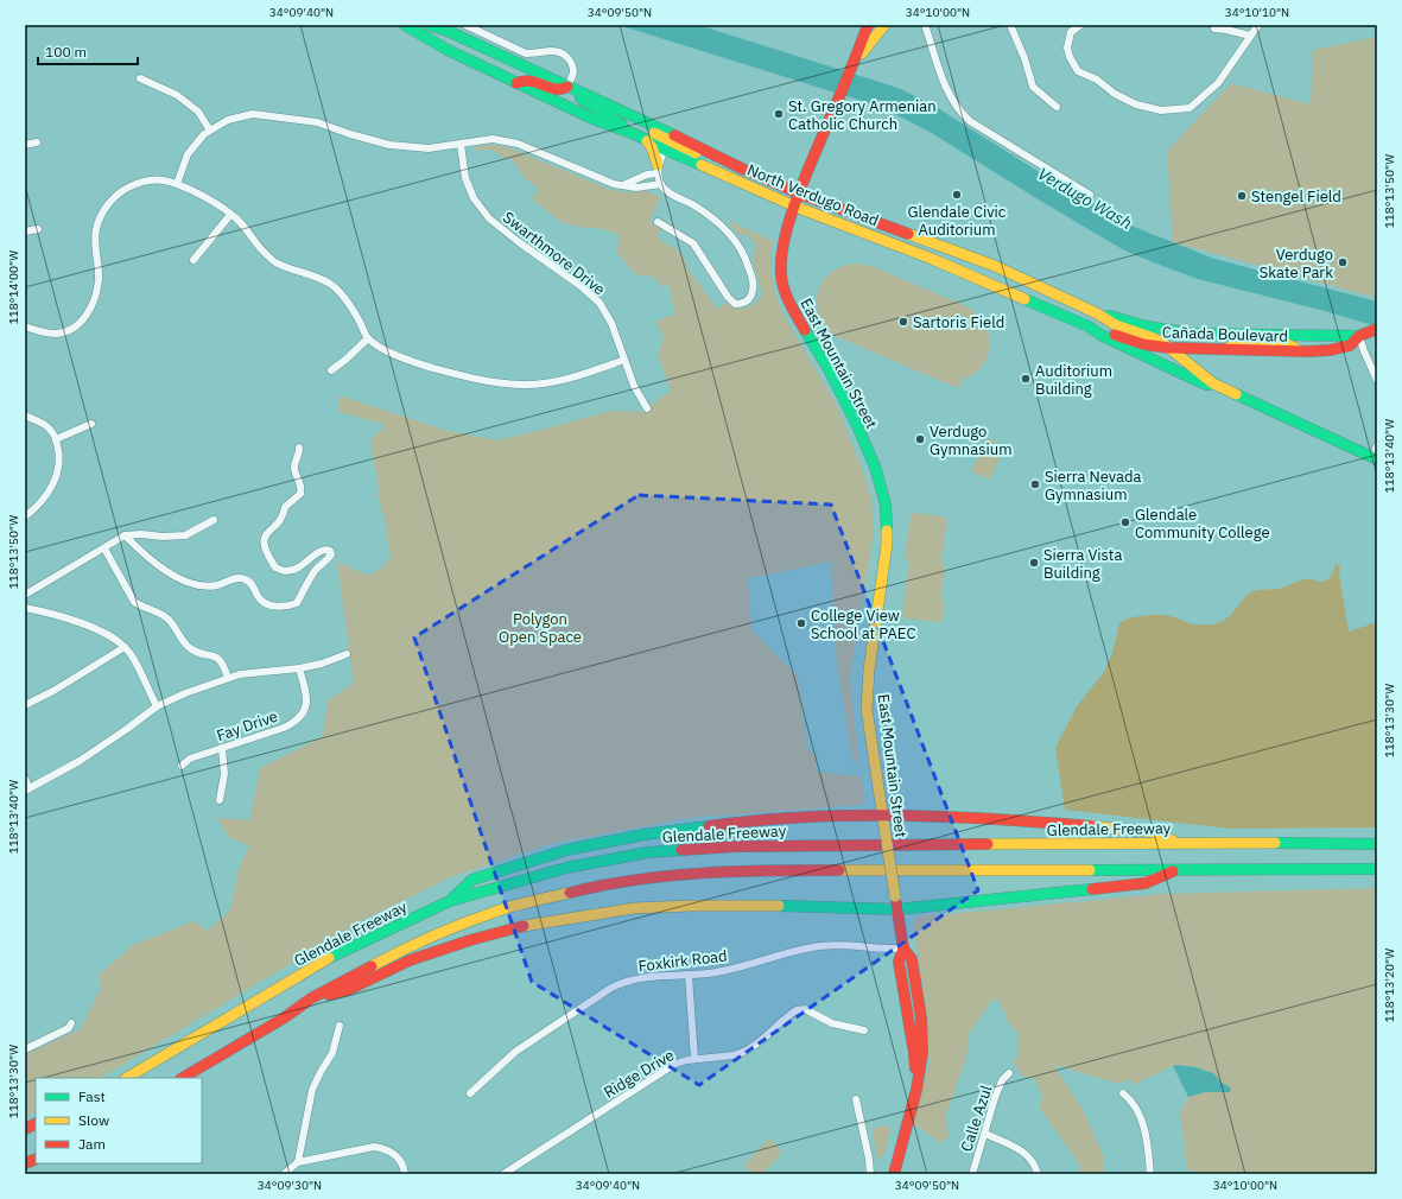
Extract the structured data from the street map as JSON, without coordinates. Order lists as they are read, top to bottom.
{
  "streets": {
    "main road": [
      "North Verdugo Road",
      "Cañada Boulevard",
      "East Mountain Street",
      "Glendale Freeway"
    ],
    "street": [
      "Swarthmore Drive",
      "Fay Drive",
      "Foxkirk Road",
      "Ridge Drive",
      "Calle Azul"
    ]
  },
  "crossings": [
    ["North Verdugo Road", "Cañada Boulevard"],
    ["North Verdugo Road", "East Mountain Street"],
    ["East Mountain Street", "Foxkirk Road"]
  ],
  "water": ["Verdugo Wash"],
  "parks": ["Polygon Open Space"],
  "places": [
    "St. Gregory Armenian Catholic Church",
    "Glendale Civic Auditorium",
    "Stengel Field",
    "Verdugo Skate Park",
    "Sartoris Field",
    "Auditorium Building",
    "Verdugo Gymnasium",
    "Sierra Nevada Gymnasium",
    "Glendale Community College",
    "Sierra Vista Building",
    "College View School at PAEC"
  ],
  "legend": ["Fast", "Slow", "Jam"],
  "scale_bar": "100 m",
  "coordinates": [
    "34°09'40\"N",
    "34°09'50\"N",
    "34°10'00\"N",
    "34°10'10\"N",
    "118°13'50\"W",
    "118°14'00\"W",
    "118°13'40\"W",
    "118°13'30\"W",
    "118°13'20\"W",
    "34°09'30\"N"
  ]
}
